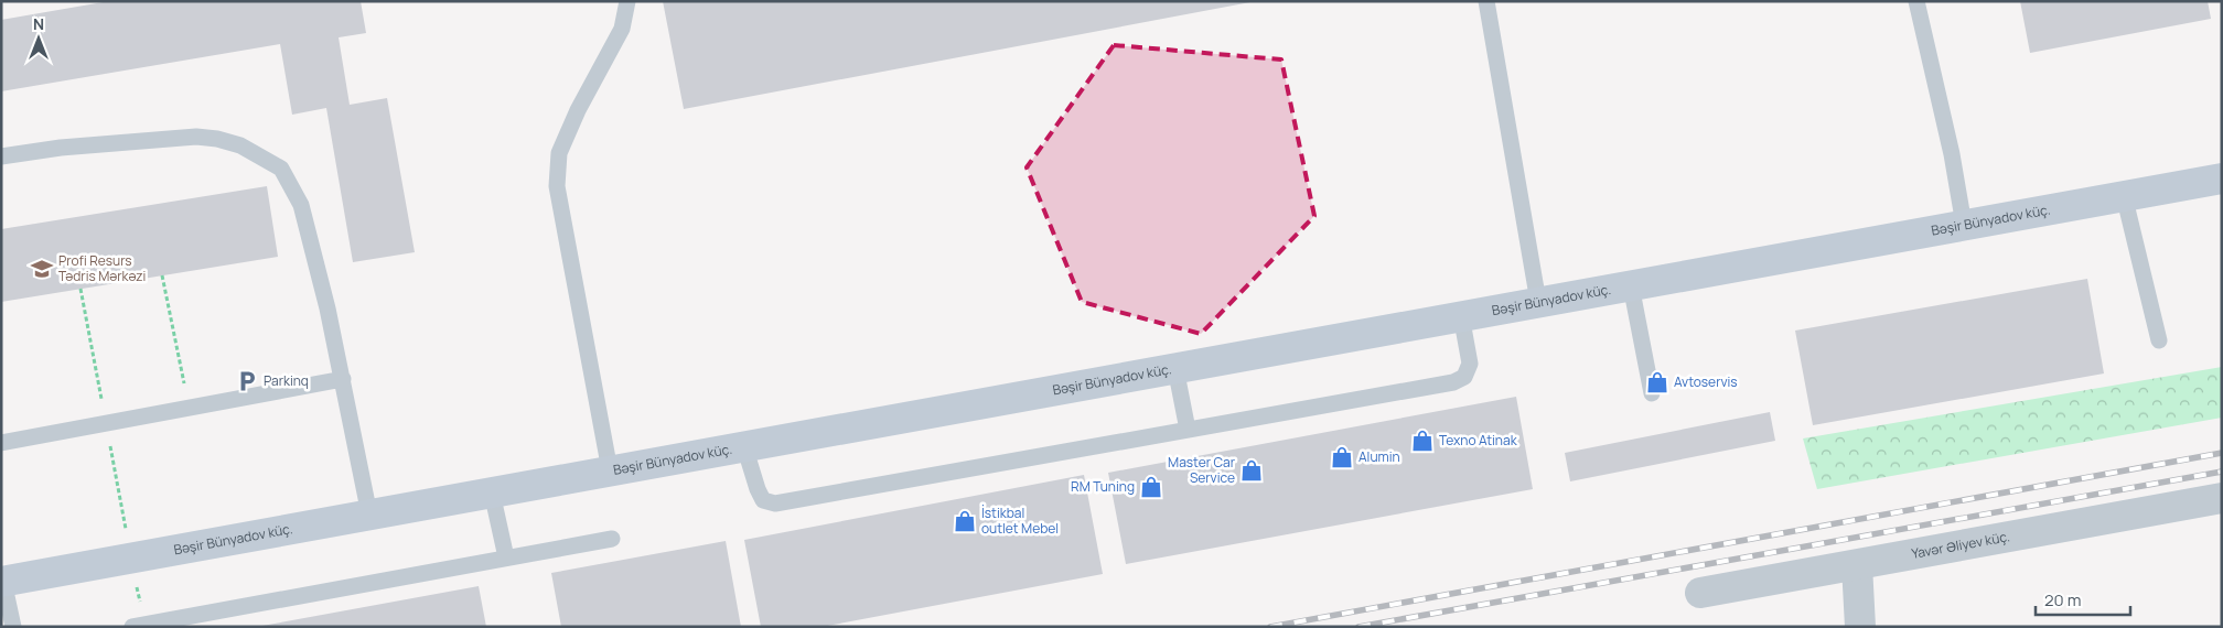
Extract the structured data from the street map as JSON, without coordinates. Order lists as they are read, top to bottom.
{
  "streets": {
    "street": ["Bəşir Bünyadov küç.", "Yavər Əliyev küç."]
  },
  "places": {
    "school or university": ["Profi Resurs Tədris Mərkəzi"],
    "parking": ["Parkinq"],
    "shop": [
      "Avtoservis",
      "Texno Atinak",
      "Alumin",
      "Master Car Service",
      "RM Tuning",
      "İstikbal outlet Mebel"
    ]
  },
  "scale_bar": "20 m",
  "north": "top"
}
